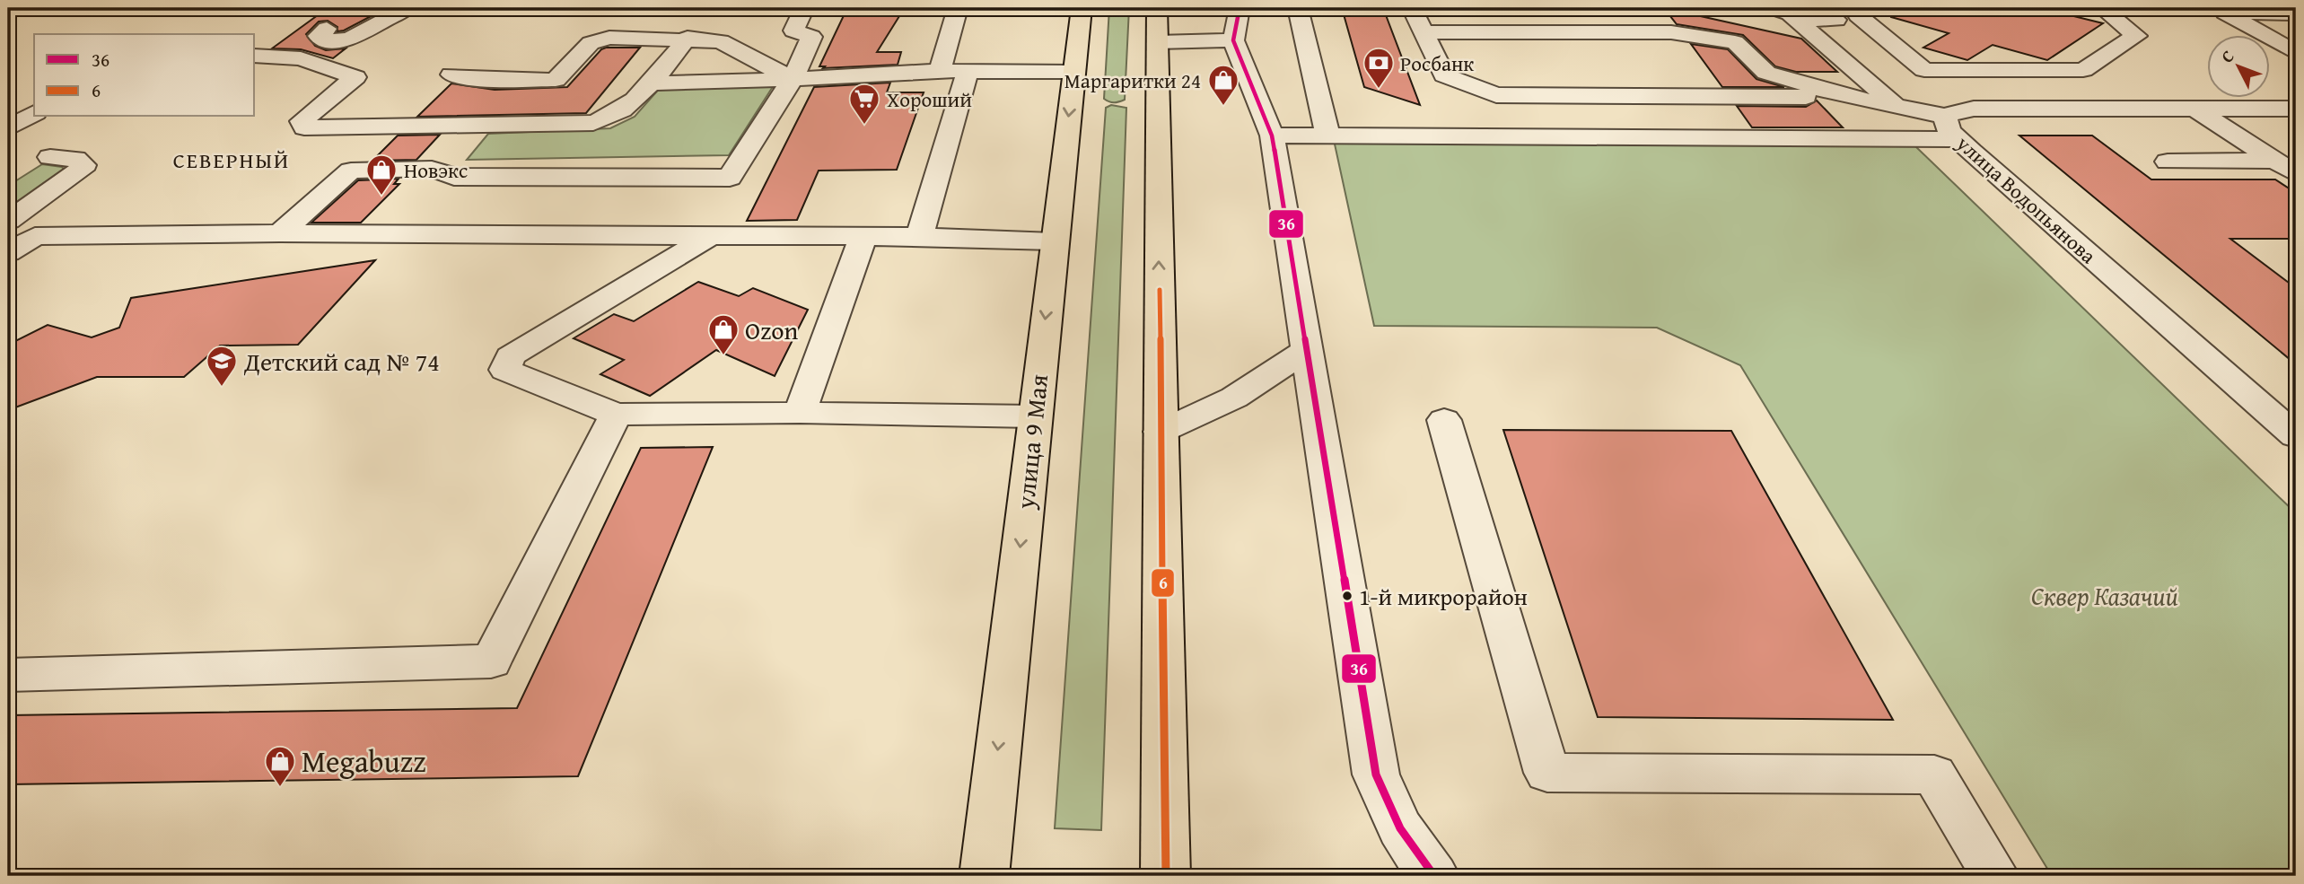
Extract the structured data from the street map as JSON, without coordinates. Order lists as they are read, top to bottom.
{
  "streets": {
    "main road": ["улица 9 Мая"],
    "street": ["улица Водопьянова"]
  },
  "districts": ["СЕВЕРНЫЙ"],
  "parks": ["Сквер Казачий"],
  "places": {
    "bank": ["Росбанк"],
    "shop": [
      "Маргаритки 24",
      "Новэкс",
      "Ozon",
      "Megabuzz"
    ],
    "supermarket": ["Хороший"],
    "school or university": ["Детский сад № 74"],
    "other": ["1-й микрорайон"]
  },
  "lines": ["transit line 36", "transit line 6"],
  "legend": ["36", "6"],
  "north": "top left"
}
